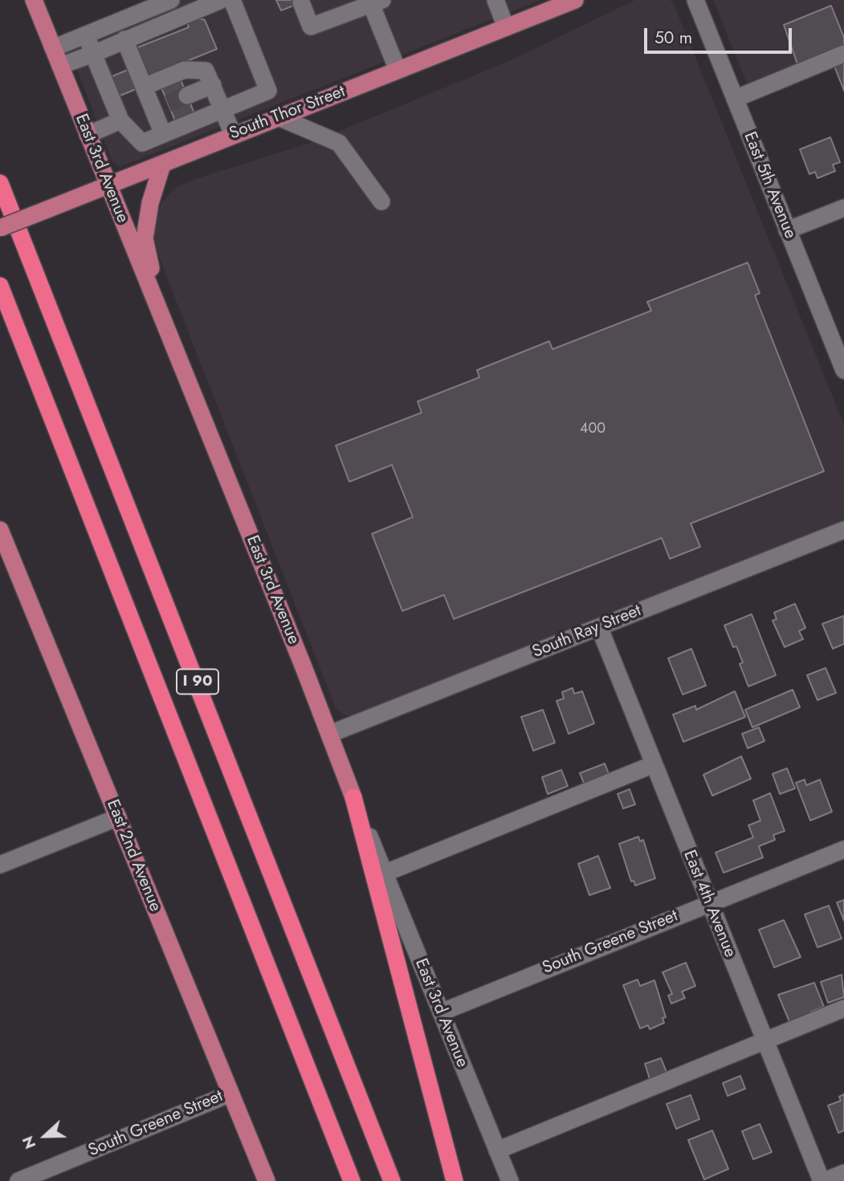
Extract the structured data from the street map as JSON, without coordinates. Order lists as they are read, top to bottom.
{
  "streets": {
    "highway": ["I 90"],
    "main road": ["South Thor Street", "East 3rd Avenue", "East 2nd Avenue"],
    "street": [
      "East 5th Avenue",
      "South Ray Street",
      "East 4th Avenue",
      "South Greene Street"
    ]
  },
  "crossings": [
    ["South Thor Street", "East 3rd Avenue"],
    ["East 3rd Avenue", "South Ray Street"],
    ["East 3rd Avenue", "South Greene Street"],
    ["South Ray Street", "East 4th Avenue"],
    ["East 2nd Avenue", "South Greene Street"],
    ["East 4th Avenue", "South Greene Street"]
  ],
  "house_numbers": ["400"],
  "scale_bar": "50 m",
  "north": "left"
}
